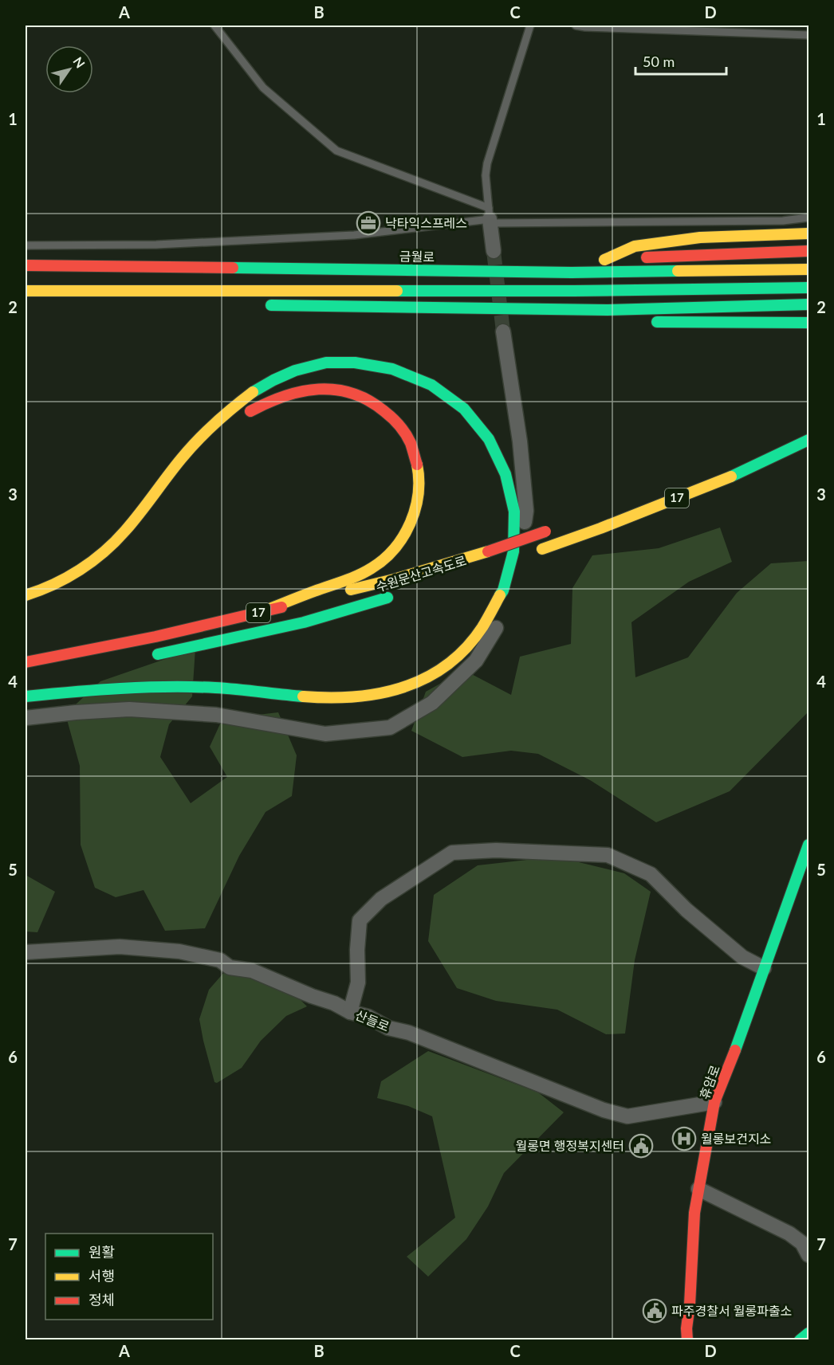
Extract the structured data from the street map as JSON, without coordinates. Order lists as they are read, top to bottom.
{
  "streets": {
    "main road": [
      "금월로",
      "17",
      "수원문산고속도로",
      "휴암로"
    ],
    "street": ["산들로"]
  },
  "crossings": [
    ["산들로", "휴암로"]
  ],
  "places": {
    "office": ["낙타익스프레스"],
    "hospital": ["월롱보건지소"],
    "public building": ["월롱면 행정복지센터", "파주경찰서 월롱파출소"]
  },
  "legend": ["원활", "서행", "정체"],
  "scale_bar": "50 m",
  "north": "top right",
  "grid": {
    "columns": [
      "A",
      "B",
      "C",
      "D"
    ],
    "rows": [
      "1",
      "2",
      "3",
      "4",
      "5",
      "6",
      "7"
    ]
  }
}
